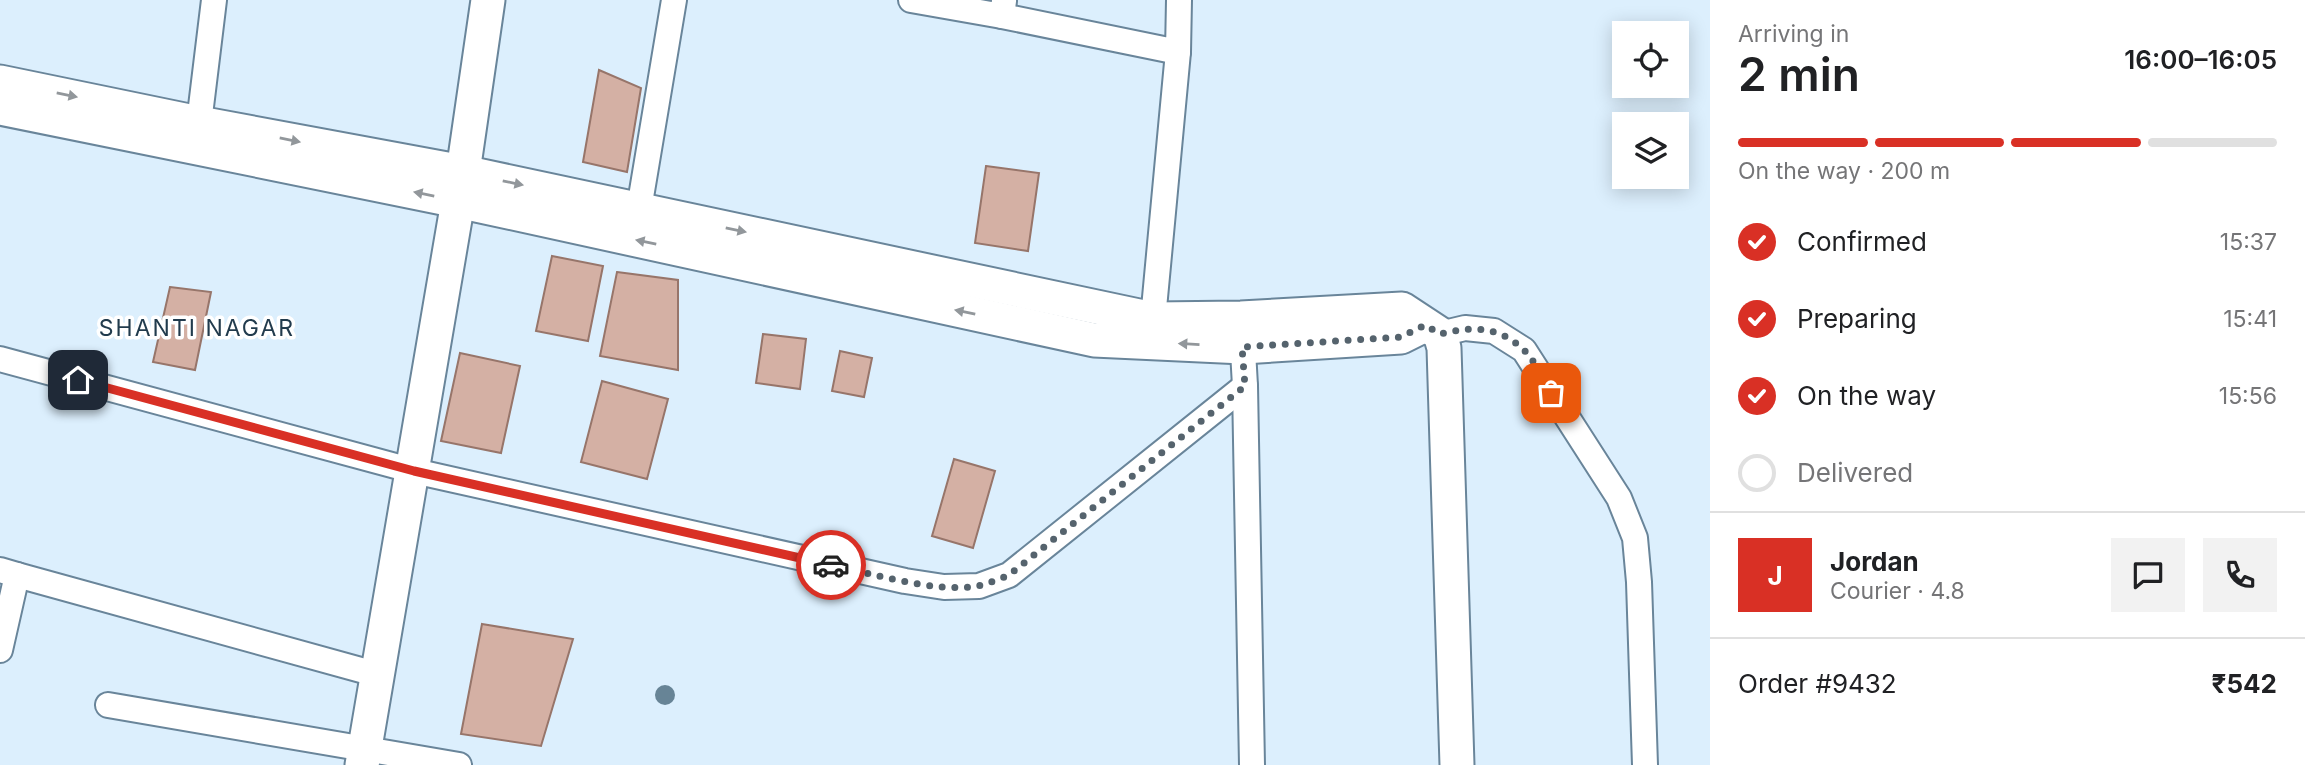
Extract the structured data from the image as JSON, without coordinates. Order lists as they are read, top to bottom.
{
  "districts": ["SHANTI NAGAR"],
  "page": {
    "heading": ["2 min", "Arriving in", "16:00–16:05"],
    "panel": [
      "Jordan",
      "Courier · 4.8",
      "Order #9432",
      "₹542"
    ],
    "bar": "On the way · 200 m",
    "list": [
      ["Confirmed", "15:37"],
      ["Preparing", "15:41"],
      ["On the way", "15:56"],
      "Delivered"
    ],
    "round": "J"
  }
}
